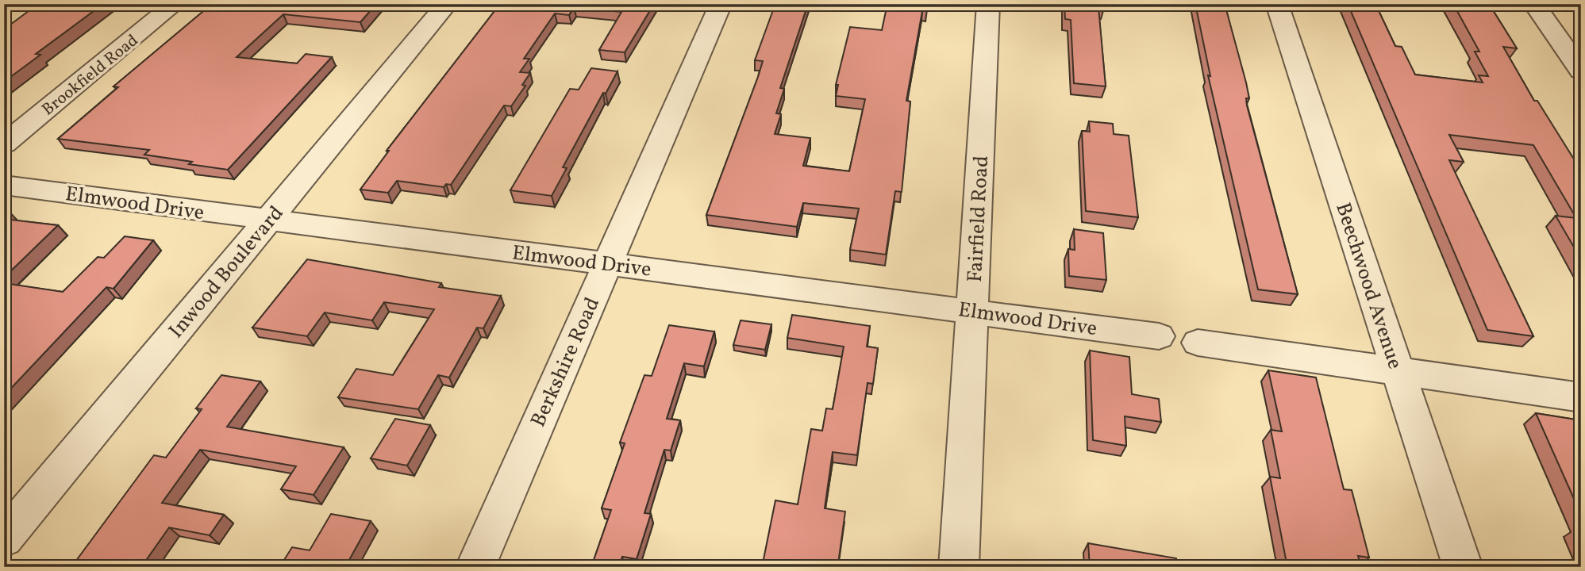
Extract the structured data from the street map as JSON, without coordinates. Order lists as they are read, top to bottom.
{
  "streets": {
    "street": [
      "Brookfield Road",
      "Elmwood Drive",
      "Fairfield Road",
      "Inwood Boulevard",
      "Beechwood Avenue",
      "Berkshire Road"
    ]
  },
  "crossings": [
    ["Elmwood Drive", "Fairfield Road"],
    ["Elmwood Drive", "Inwood Boulevard"],
    ["Elmwood Drive", "Berkshire Road"]
  ]
}
